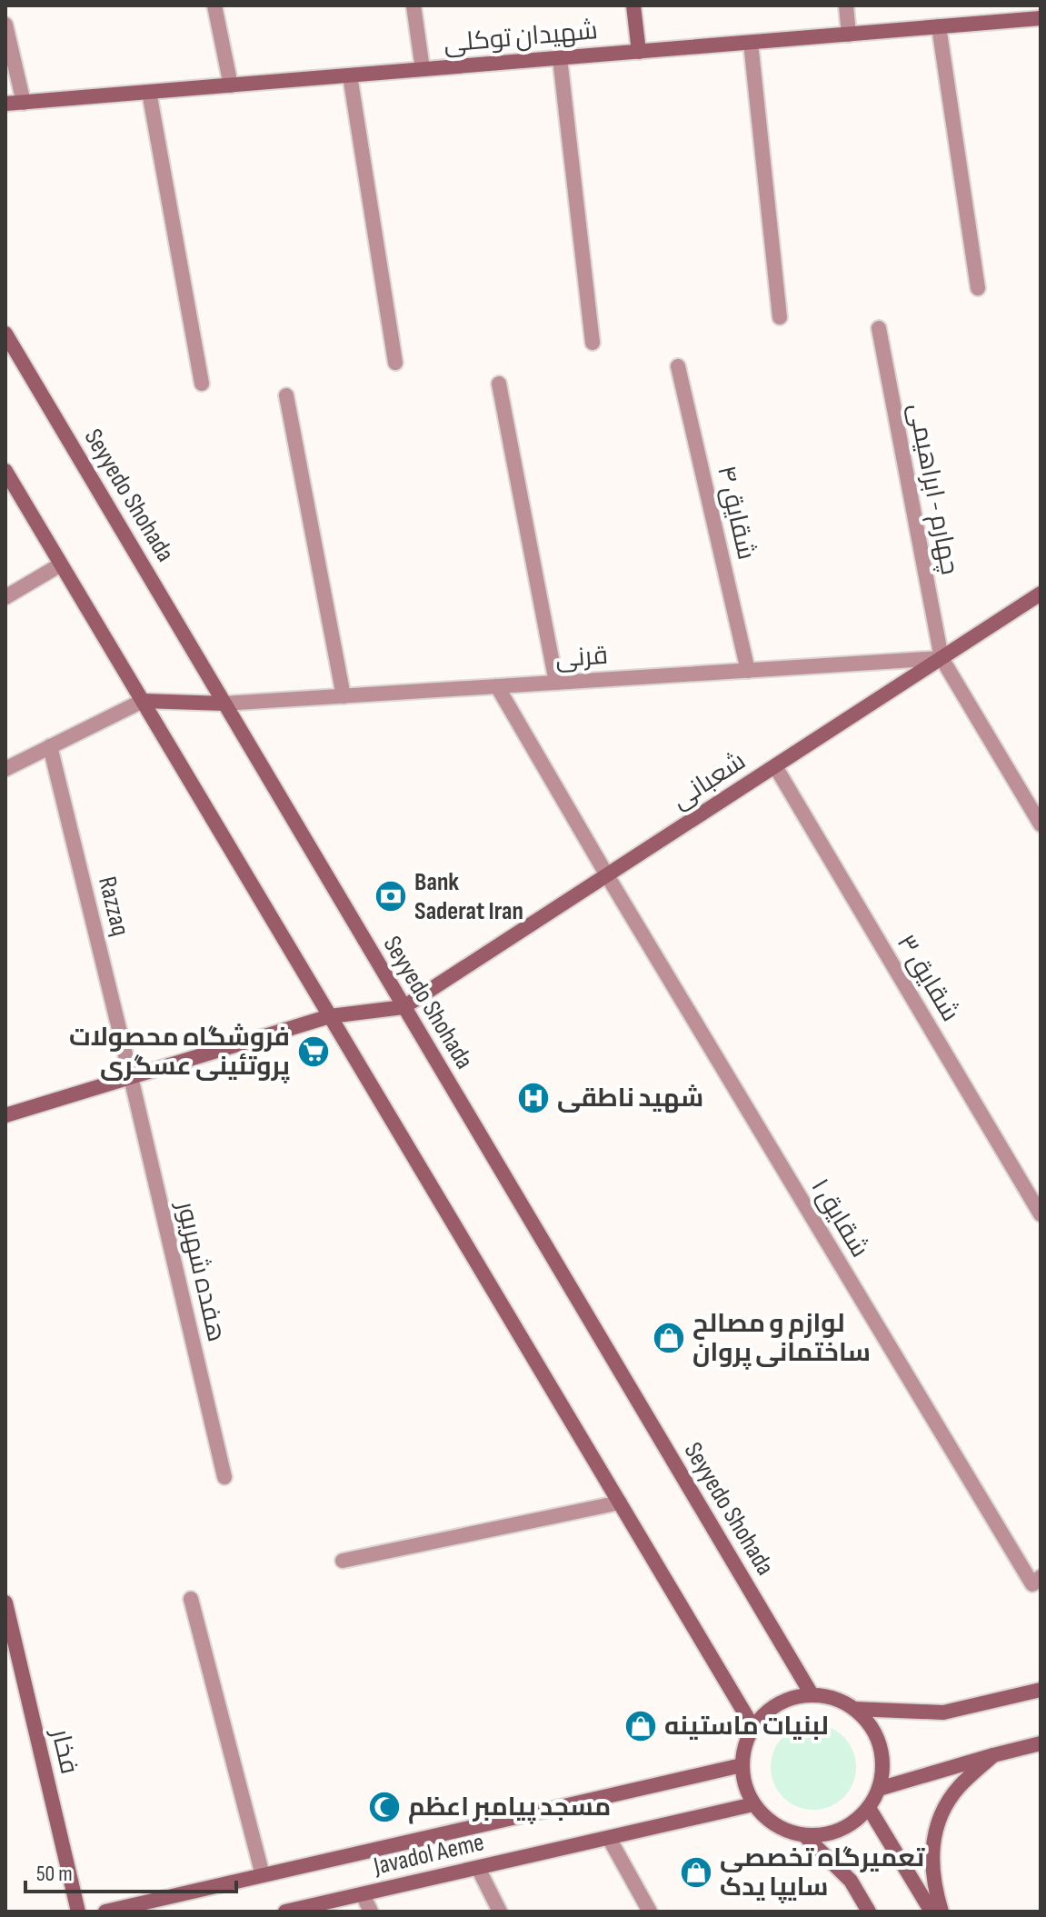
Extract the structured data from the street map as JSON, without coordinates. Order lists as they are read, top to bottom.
{
  "streets": {
    "main road": [
      "شهیدان توکلی",
      "Seyyedo Shohada",
      "شعبانی",
      "فخار",
      "Javadol Aeme"
    ],
    "street": [
      "چهارم - ابراهیمی",
      "شقایق ۴",
      "قرنی",
      "Razzaq",
      "شقایق ۳",
      "شقایق ۱",
      "هفده شهریور"
    ]
  },
  "crossings": [
    ["چهارم - ابراهیمی", "قرنی"],
    ["چهارم - ابراهیمی", "شعبانی"],
    ["Seyyedo Shohada", "قرنی"],
    ["Seyyedo Shohada", "شعبانی"],
    ["Seyyedo Shohada", "Javadol Aeme"],
    ["شقایق ۴", "قرنی"],
    ["قرنی", "شعبانی"],
    ["قرنی", "شقایق ۱"],
    ["شعبانی", "شقایق ۳"],
    ["شعبانی", "شقایق ۱"],
    ["Razzaq", "هفده شهریور"]
  ],
  "places": {
    "bank": ["Bank Saderat Iran"],
    "supermarket": ["فروشگاه محصولات پروتئینی عسگری"],
    "hospital": ["شهید ناطقی"],
    "shop": ["لوازم و مصالح ساختمانی پروان", "لبنیات ماستینه", "تعمیرگاه تخصصی سایپا یدک"],
    "mosque": ["مسجد پیامبر اعظم"]
  },
  "scale_bar": "50 m"
}
